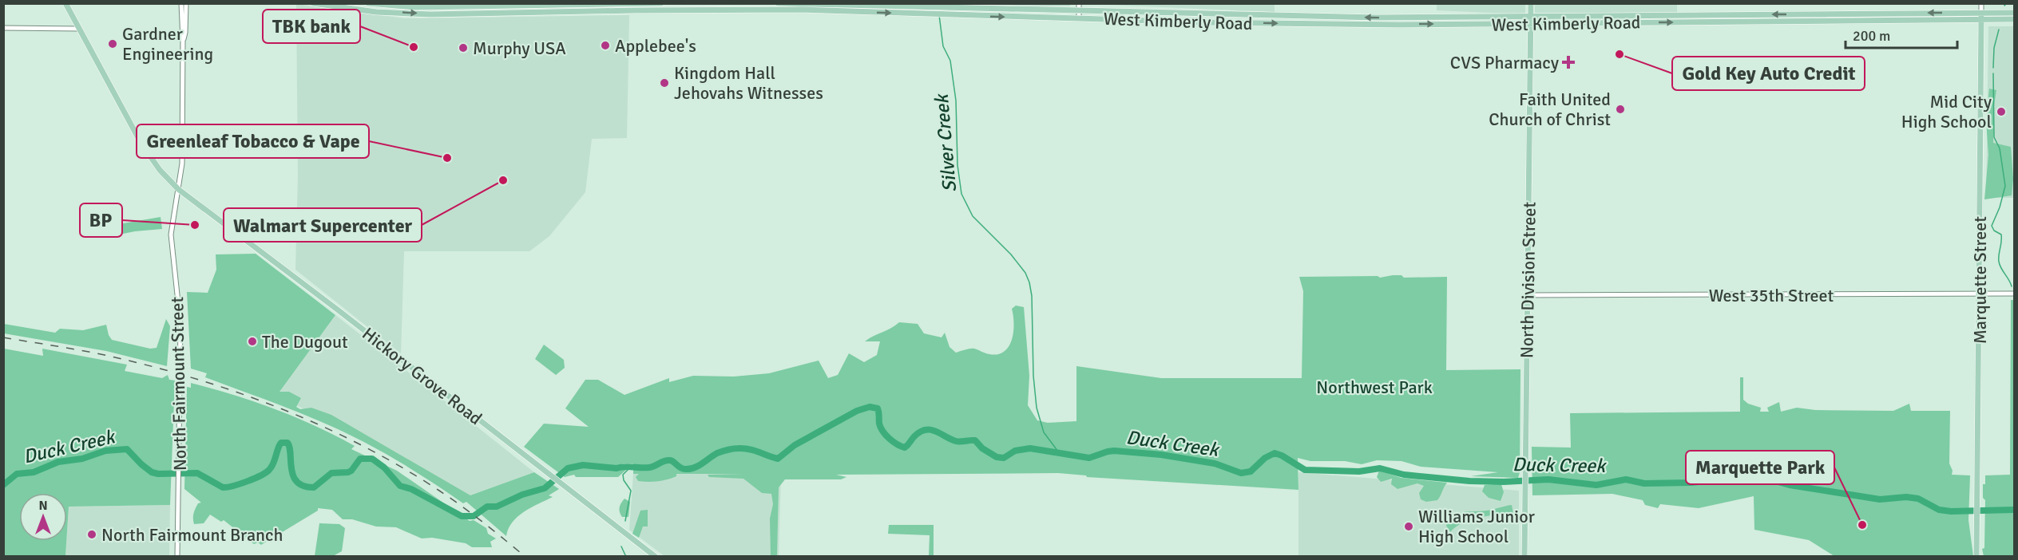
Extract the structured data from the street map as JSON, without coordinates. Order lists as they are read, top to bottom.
{
  "streets": {
    "main road": [
      "West Kimberly Road",
      "North Division Street",
      "Marquette Street",
      "Hickory Grove Road"
    ],
    "street": ["West 35th Street", "North Fairmount Street"]
  },
  "crossings": [
    ["West Kimberly Road", "North Division Street"],
    ["West Kimberly Road", "Marquette Street"],
    ["North Division Street", "West 35th Street"],
    ["Marquette Street", "West 35th Street"],
    ["Hickory Grove Road", "North Fairmount Street"]
  ],
  "water": ["Silver Creek", "Duck Creek"],
  "parks": ["Northwest Park"],
  "places": {
    "other": [
      "Gardner Engineering",
      "Applebee's",
      "TBK bank",
      "Murphy USA",
      "Gold Key Auto Credit",
      "Kingdom Hall Jehovahs Witnesses",
      "Faith United Church of Christ",
      "Mid City High School",
      "Greenleaf Tobacco & Vape",
      "Walmart Supercenter",
      "BP",
      "The Dugout",
      "Marquette Park",
      "Williams Junior High School",
      "North Fairmount Branch"
    ],
    "health": ["CVS Pharmacy"]
  },
  "scale_bar": "200 m",
  "north": "top"
}
